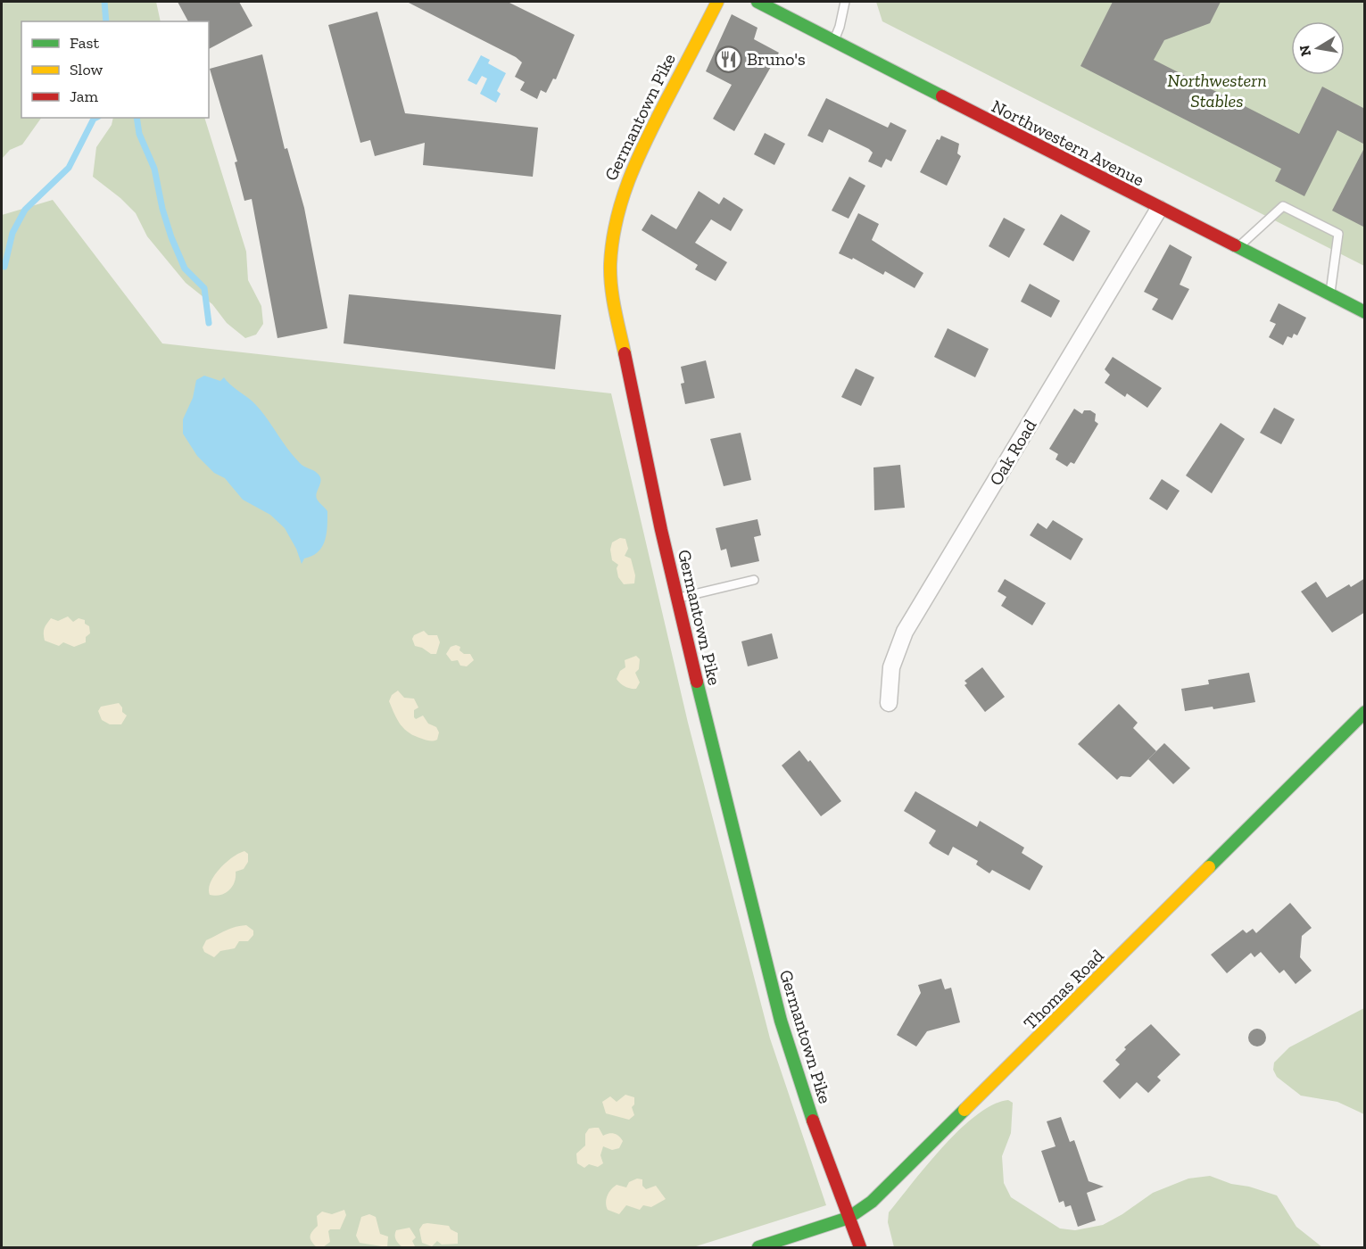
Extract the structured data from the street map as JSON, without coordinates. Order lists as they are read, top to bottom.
{
  "streets": {
    "street": [
      "Germantown Pike",
      "Northwestern Avenue",
      "Oak Road",
      "Thomas Road"
    ]
  },
  "crossings": [
    ["Germantown Pike", "Thomas Road"],
    ["Northwestern Avenue", "Oak Road"]
  ],
  "parks": ["Northwestern Stables"],
  "places": {
    "restaurant": ["Bruno's"]
  },
  "legend": ["Fast", "Slow", "Jam"],
  "north": "left"
}
